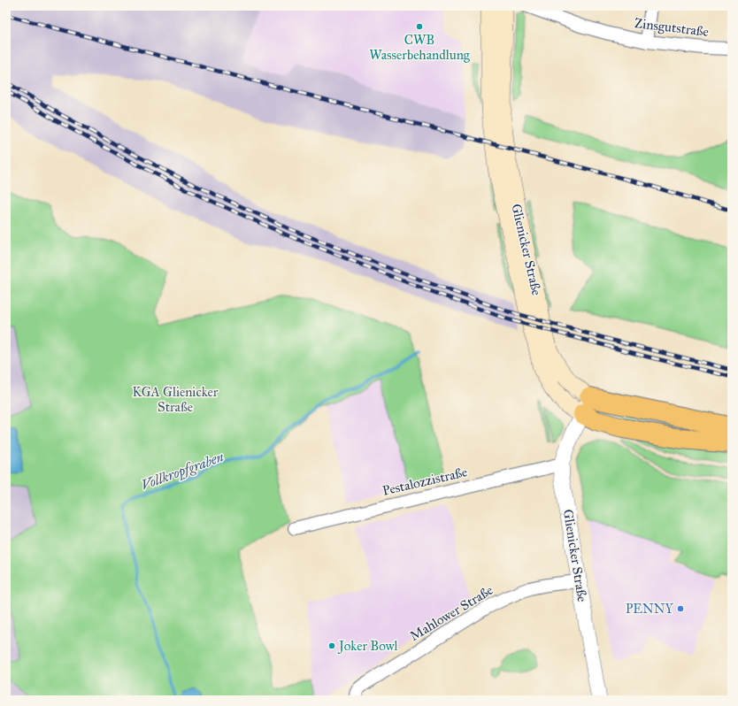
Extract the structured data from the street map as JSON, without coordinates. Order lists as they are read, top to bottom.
{
  "streets": {
    "main road": ["Glienicker Straße"],
    "street": ["Zinsgutstraße", "Pestalozzistraße", "Mahlower Straße"]
  },
  "crossings": [
    ["Glienicker Straße", "Pestalozzistraße"],
    ["Glienicker Straße", "Mahlower Straße"]
  ],
  "water": ["Vollkropfgraben"],
  "parks": ["KGA Glienicker Straße"],
  "places": ["CWB Wasserbehandlung", "PENNY", "Joker Bowl"]
}
